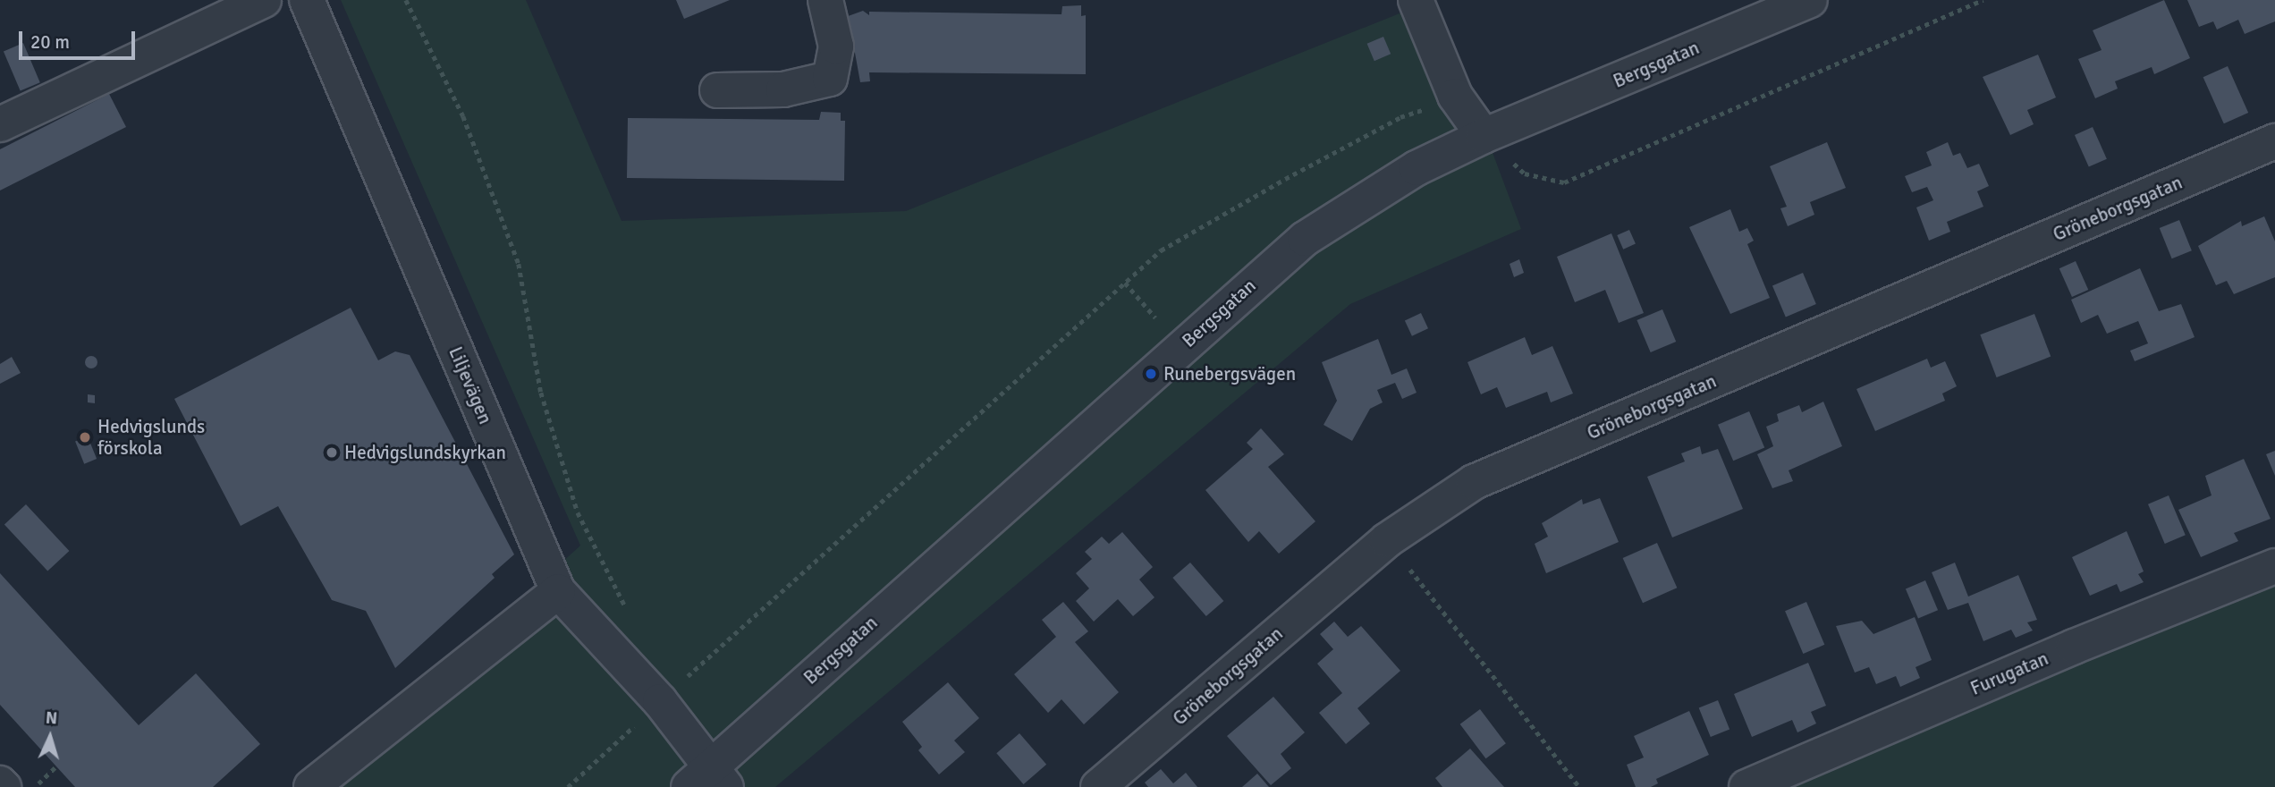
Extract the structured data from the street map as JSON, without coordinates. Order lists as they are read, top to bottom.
{
  "streets": {
    "street": [
      "Bergsgatan",
      "Gröneborgsgatan",
      "Liljevägen",
      "Furugatan"
    ]
  },
  "crossings": [
    ["Bergsgatan", "Liljevägen"]
  ],
  "places": ["Runebergsvägen", "Hedvigslunds förskola", "Hedvigslundskyrkan"],
  "scale_bar": "20 m",
  "north": "top"
}
